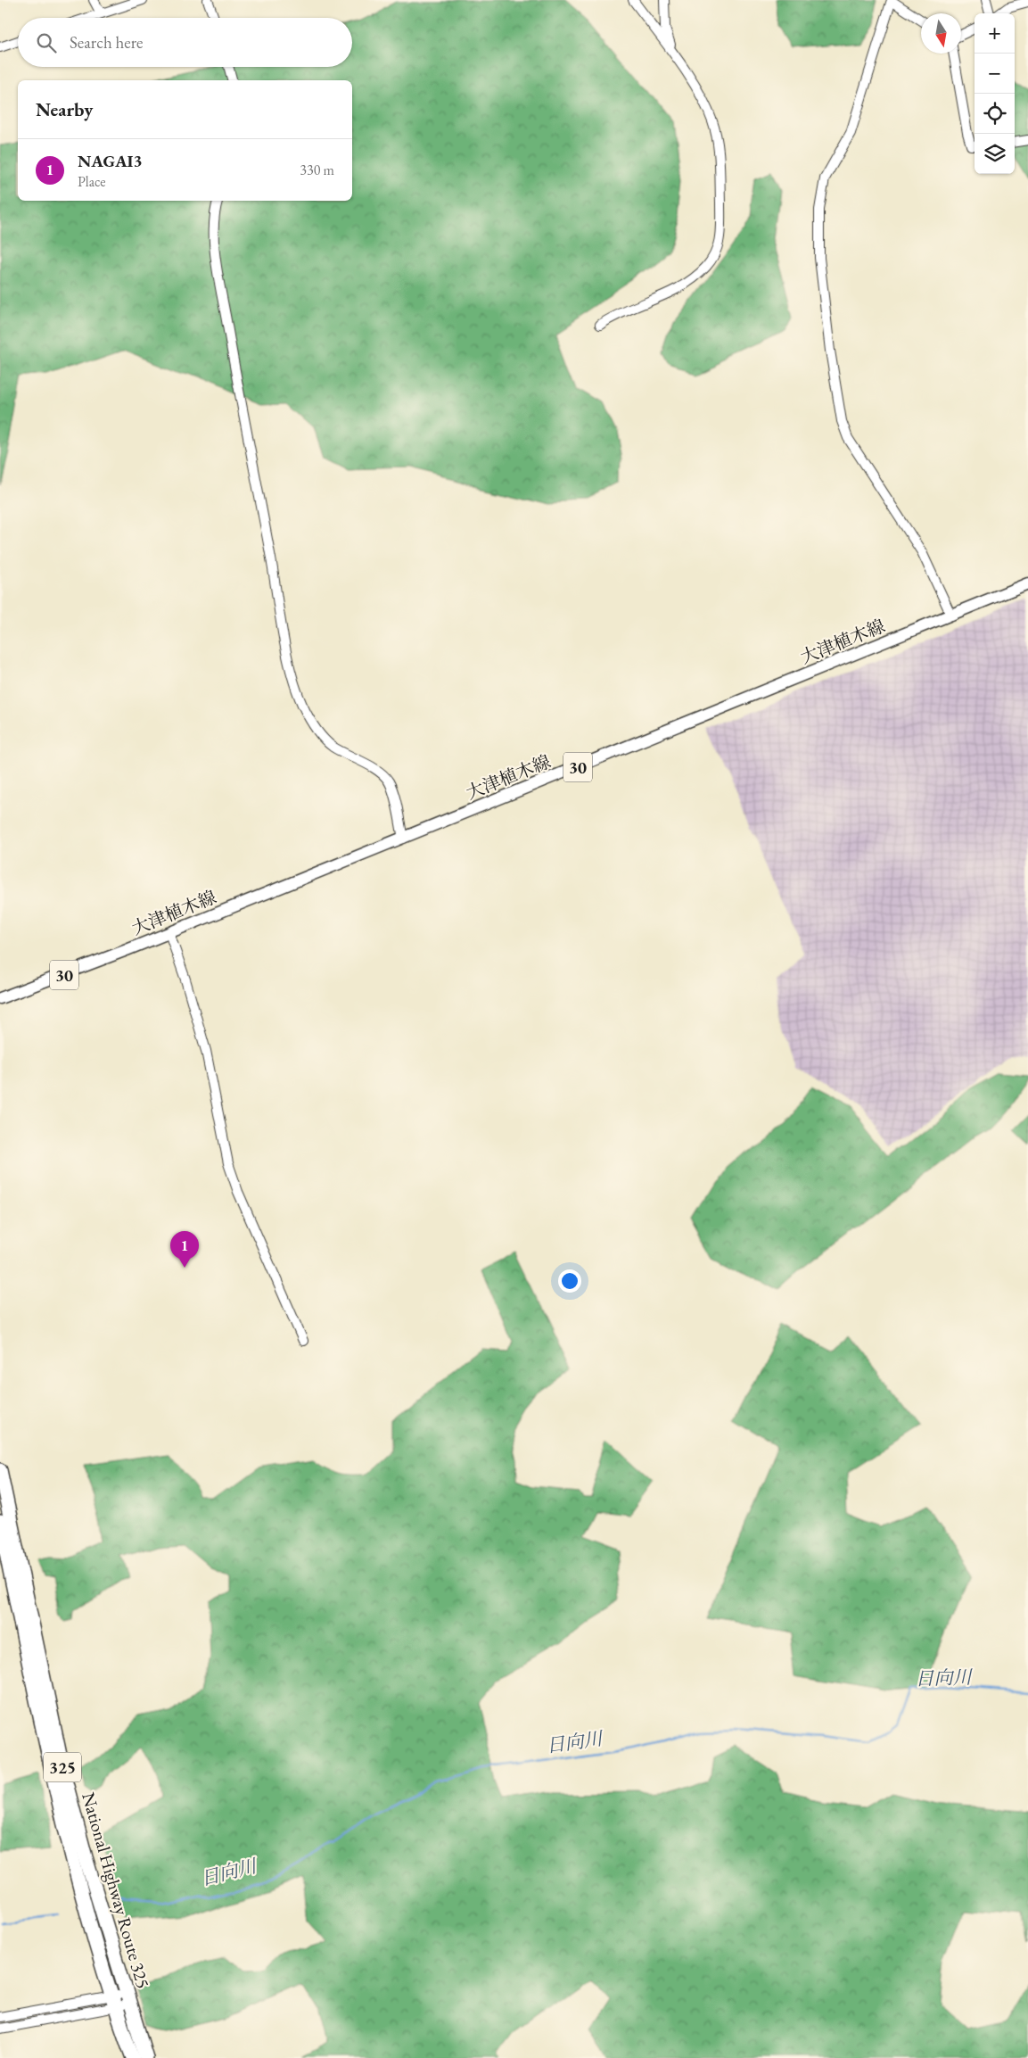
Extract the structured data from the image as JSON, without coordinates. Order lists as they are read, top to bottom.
{
  "streets": {
    "highway": ["325", "National Highway Route 325"],
    "main road": ["大津植木線", "30"]
  },
  "water": ["日向川"],
  "north": "bottom",
  "page": {
    "map_buttons": ["+", "−"],
    "search": "Search here",
    "heading": "Nearby",
    "list": [
      {
        "mark": "1",
        "name": "NAGAI3",
        "note": "Place",
        "value": "330 m"
      }
    ],
    "pins": "1"
  }
}
